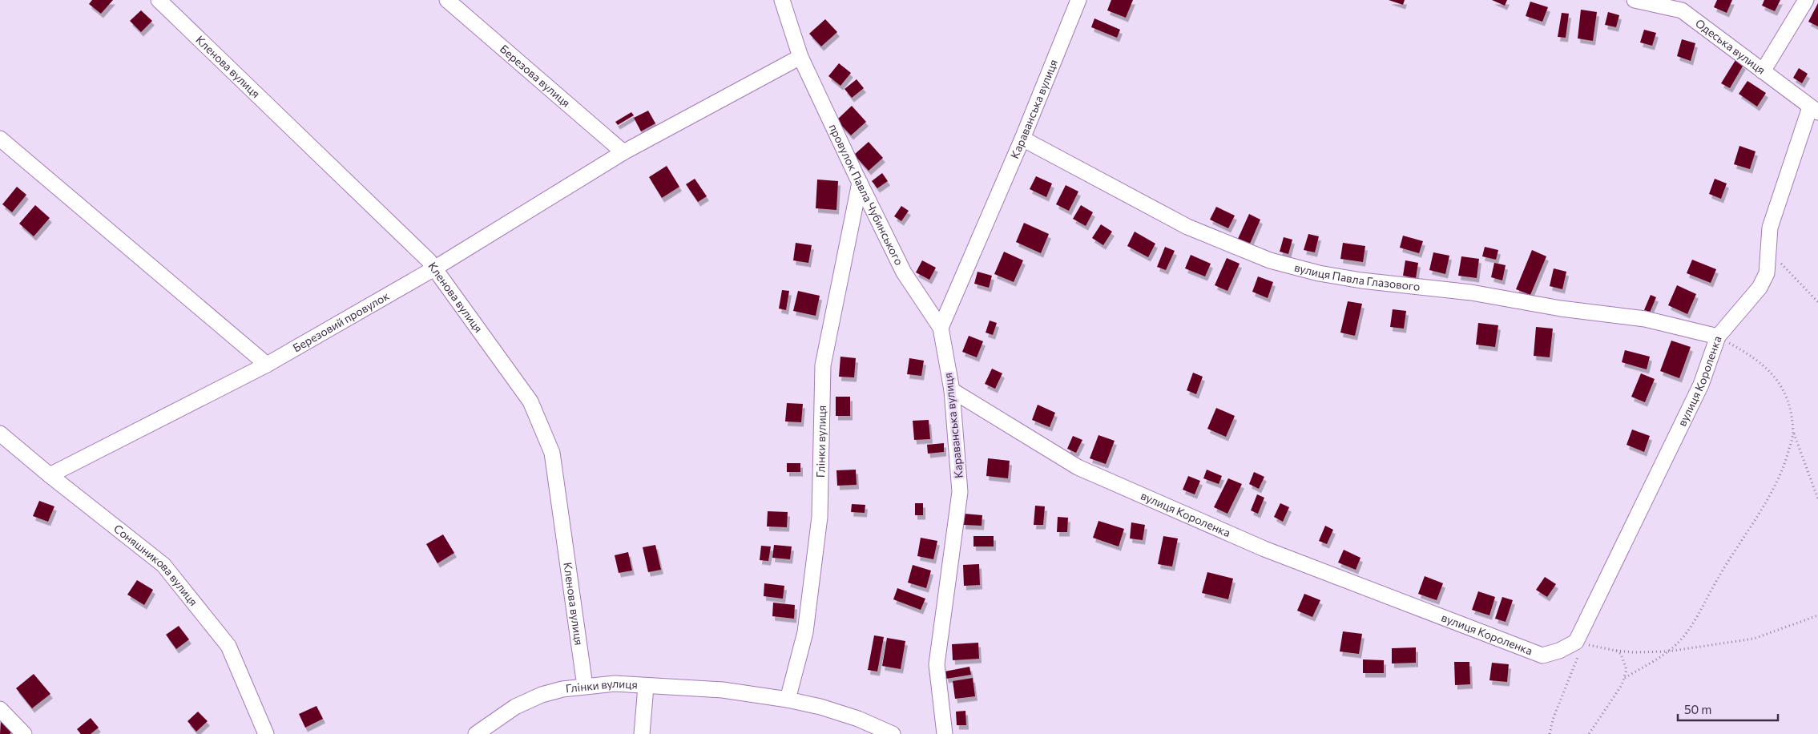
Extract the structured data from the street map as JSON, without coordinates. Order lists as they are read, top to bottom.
{
  "streets": {
    "street": [
      "Одеська вулиця",
      "Кленова вулиця",
      "Березова вулиця",
      "Караванська вулиця",
      "провулок Павла Чубинського",
      "вулиця Павла Глазового",
      "Березовий провулок",
      "вулиця Короленка",
      "Глінки вулиця",
      "Соняшникова вулиця"
    ]
  },
  "crossings": [
    ["Одеська вулиця", "вулиця Короленка"],
    ["Кленова вулиця", "Березовий провулок"],
    ["Кленова вулиця", "Глінки вулиця"],
    ["Березова вулиця", "Березовий провулок"],
    ["Караванська вулиця", "провулок Павла Чубинського"],
    ["Караванська вулиця", "вулиця Павла Глазового"],
    ["Караванська вулиця", "вулиця Короленка"],
    ["провулок Павла Чубинського", "Глінки вулиця"],
    ["вулиця Павла Глазового", "вулиця Короленка"],
    ["Березовий провулок", "Соняшникова вулиця"]
  ],
  "scale_bar": "50 m"
}
